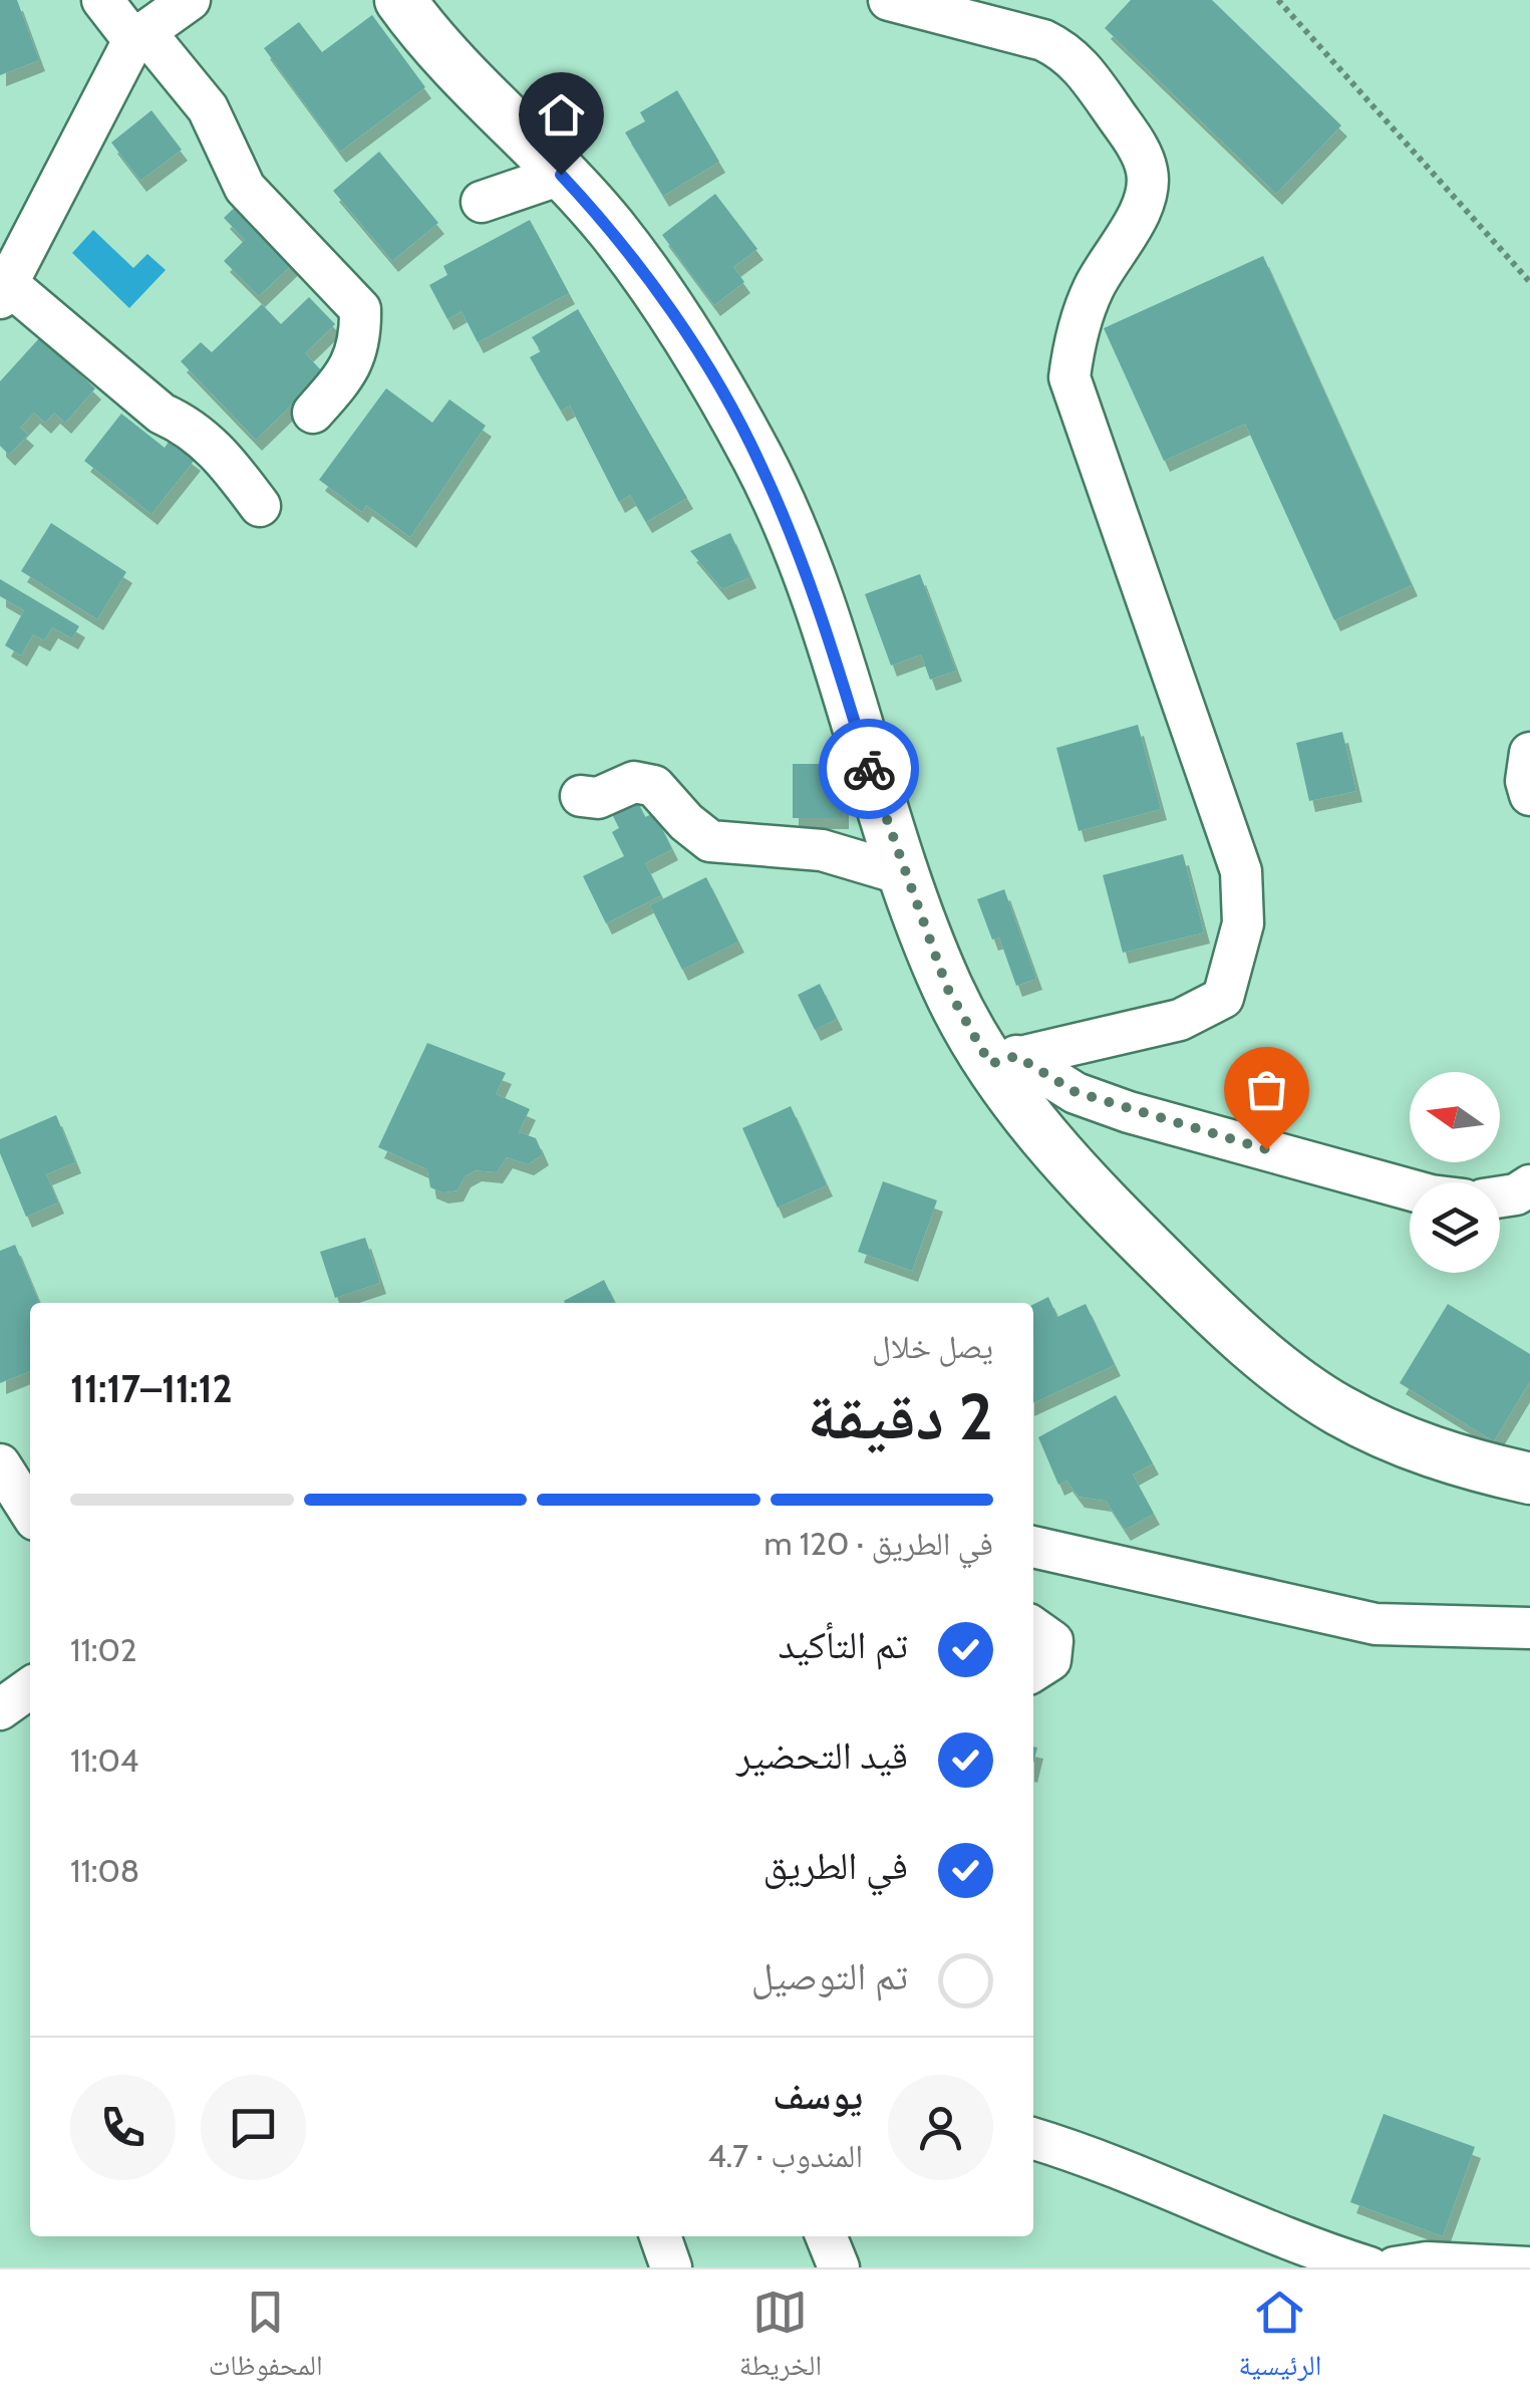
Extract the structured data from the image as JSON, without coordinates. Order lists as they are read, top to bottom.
{
  "north": "left",
  "page": {
    "heading": ["2 دقيقة", "يصل خلال", "11:12–11:17"],
    "panel": ["يوسف", "المندوب · 4.7"],
    "bar": "في الطريق · 120 m",
    "list": [
      ["تم التأكيد", "11:02"],
      ["قيد التحضير", "11:04"],
      ["في الطريق", "11:08"],
      "تم التوصيل"
    ],
    "tabs": ["الرئيسية", "الخريطة", "المحفوظات"]
  }
}
